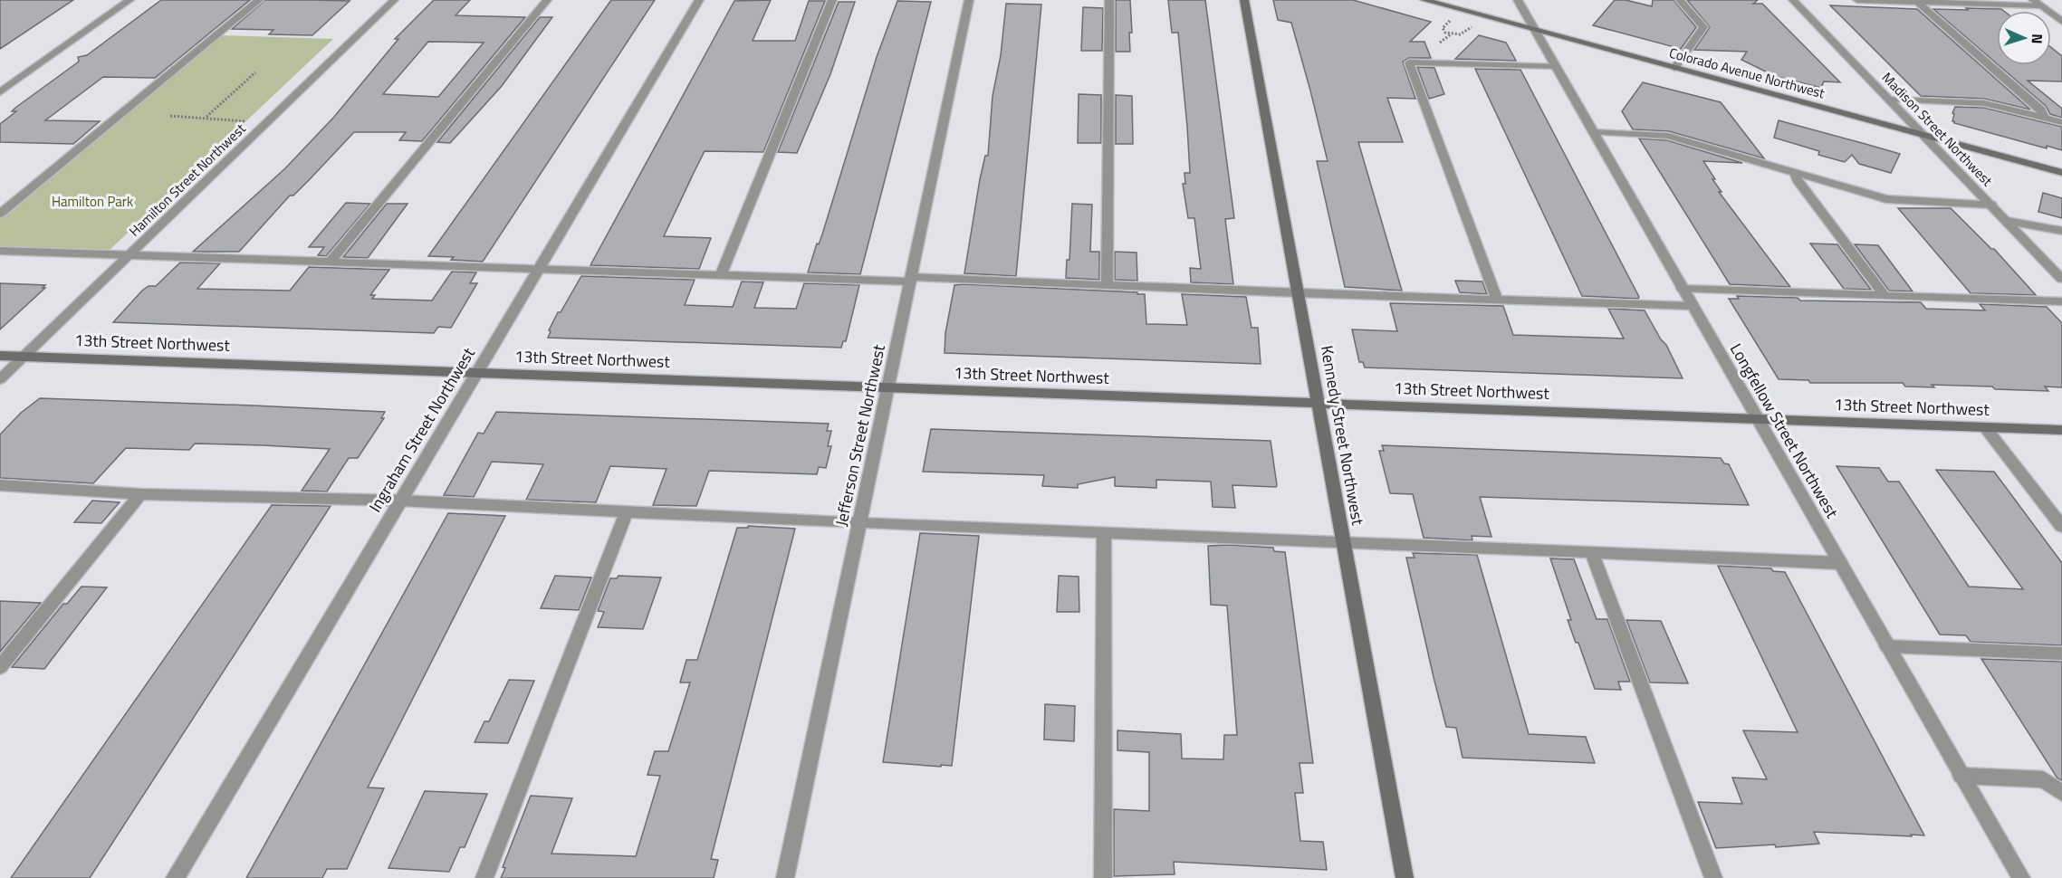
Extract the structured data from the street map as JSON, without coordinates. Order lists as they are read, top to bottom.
{
  "streets": {
    "street": [
      "Colorado Avenue Northwest",
      "Madison Street Northwest",
      "Hamilton Street Northwest",
      "13th Street Northwest",
      "Ingraham Street Northwest",
      "Longfellow Street Northwest",
      "Jefferson Street Northwest",
      "Kennedy Street Northwest"
    ]
  },
  "crossings": [
    ["Colorado Avenue Northwest", "Madison Street Northwest"],
    ["Colorado Avenue Northwest", "Longfellow Street Northwest"],
    ["Hamilton Street Northwest", "13th Street Northwest"],
    ["13th Street Northwest", "Ingraham Street Northwest"],
    ["13th Street Northwest", "Longfellow Street Northwest"],
    ["13th Street Northwest", "Jefferson Street Northwest"],
    ["13th Street Northwest", "Kennedy Street Northwest"]
  ],
  "parks": ["Hamilton Park"],
  "north": "right"
}
